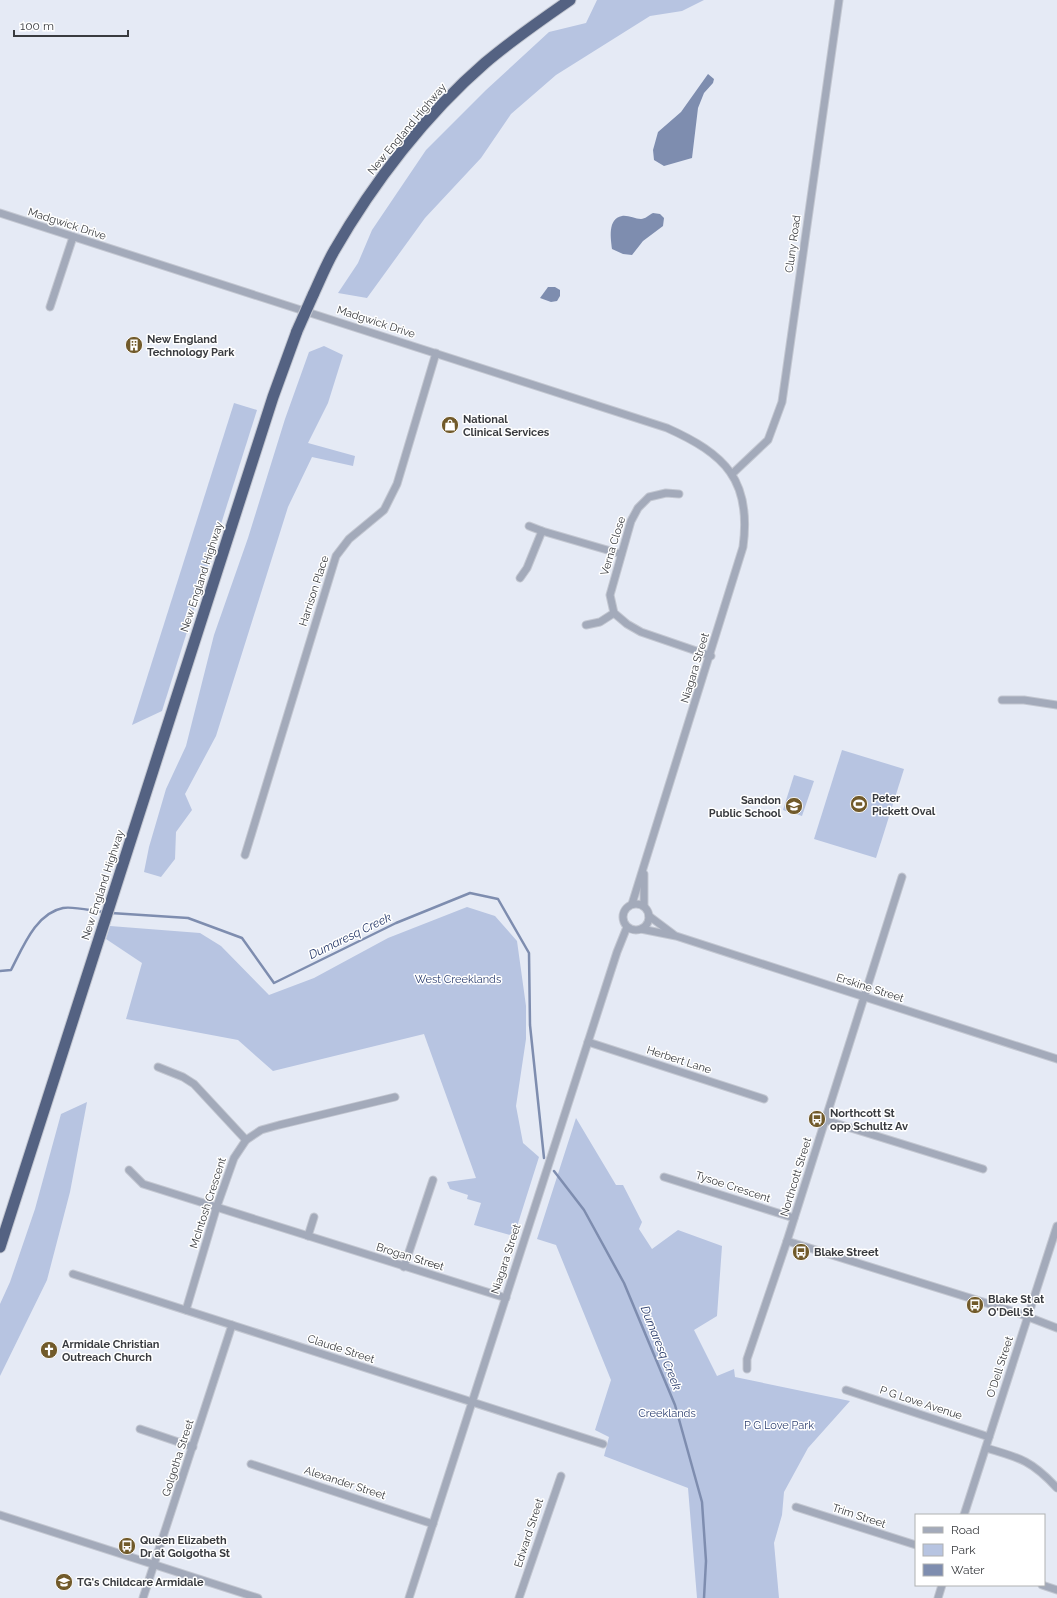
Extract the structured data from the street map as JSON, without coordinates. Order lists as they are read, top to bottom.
{
  "streets": {
    "highway": ["New England Highway"],
    "street": [
      "Madgwick Drive",
      "Cluny Road",
      "Verna Close",
      "Harrison Place",
      "Niagara Street",
      "Erskine Street",
      "Herbert Lane",
      "Northcott Street",
      "Tysoe Crescent",
      "McIntosh Crescent",
      "Brogan Street",
      "Claude Street",
      "O'Dell Street",
      "P G Love Avenue",
      "Golgotha Street",
      "Alexander Street",
      "Trim Street",
      "Edward Street"
    ]
  },
  "crossings": [
    ["Madgwick Drive", "Cluny Road"],
    ["Madgwick Drive", "Harrison Place"],
    ["Madgwick Drive", "Niagara Street"],
    ["Cluny Road", "Niagara Street"],
    ["Niagara Street", "Erskine Street"],
    ["Niagara Street", "Herbert Lane"],
    ["Niagara Street", "Brogan Street"],
    ["Niagara Street", "Claude Street"],
    ["Niagara Street", "Alexander Street"],
    ["Erskine Street", "Northcott Street"],
    ["Northcott Street", "Tysoe Crescent"],
    ["McIntosh Crescent", "Brogan Street"],
    ["McIntosh Crescent", "Claude Street"],
    ["Claude Street", "Golgotha Street"],
    ["O'Dell Street", "P G Love Avenue"]
  ],
  "water": ["Dumaresq Creek"],
  "parks": ["West Creeklands", "Creeklands", "P G Love Park"],
  "places": {
    "building": ["New England Technology Park"],
    "shop": ["National Clinical Services"],
    "sports": ["Peter Pickett Oval"],
    "school or university": ["Sandon Public School", "TG's Childcare Armidale"],
    "bus stop": [
      "Northcott St opp Schultz Av",
      "Blake Street",
      "Blake St at O'Dell St",
      "Queen Elizabeth Dr at Golgotha St"
    ],
    "church": ["Armidale Christian Outreach Church"]
  },
  "legend": ["Road", "Park", "Water"],
  "scale_bar": "100 m"
}
